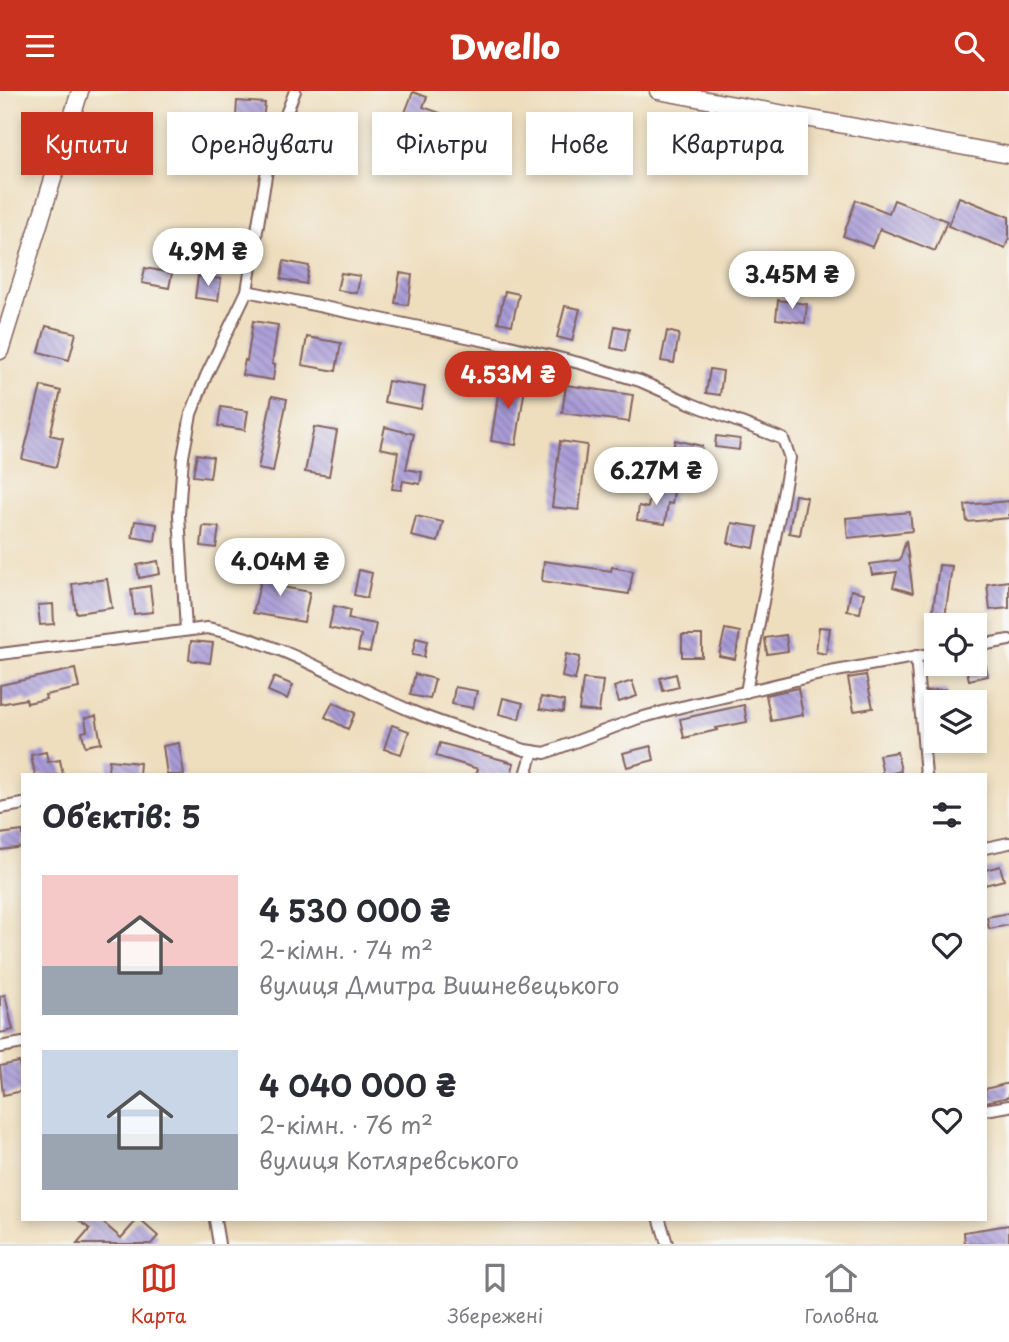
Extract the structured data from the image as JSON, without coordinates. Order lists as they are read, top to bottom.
{
  "page": {
    "header": "Dwello",
    "chip": [
      "Купити",
      "Орендувати",
      "Фільтри",
      "Нове",
      "Квартира"
    ],
    "price": [
      "4.9M ₴",
      "3.45M ₴",
      "4.53M ₴",
      "6.27M ₴",
      "4.04M ₴"
    ],
    "heading": "Об’єктів: 5",
    "list": [
      {
        "name": "4 530 000 ₴",
        "note": "2-кімн. · 74 m² · вулиця Дмитра Вишневецького"
      },
      {
        "name": "4 040 000 ₴",
        "note": "2-кімн. · 76 m² · вулиця Котляревського"
      }
    ],
    "tabs": ["Карта", "Збережені", "Головна"]
  }
}
